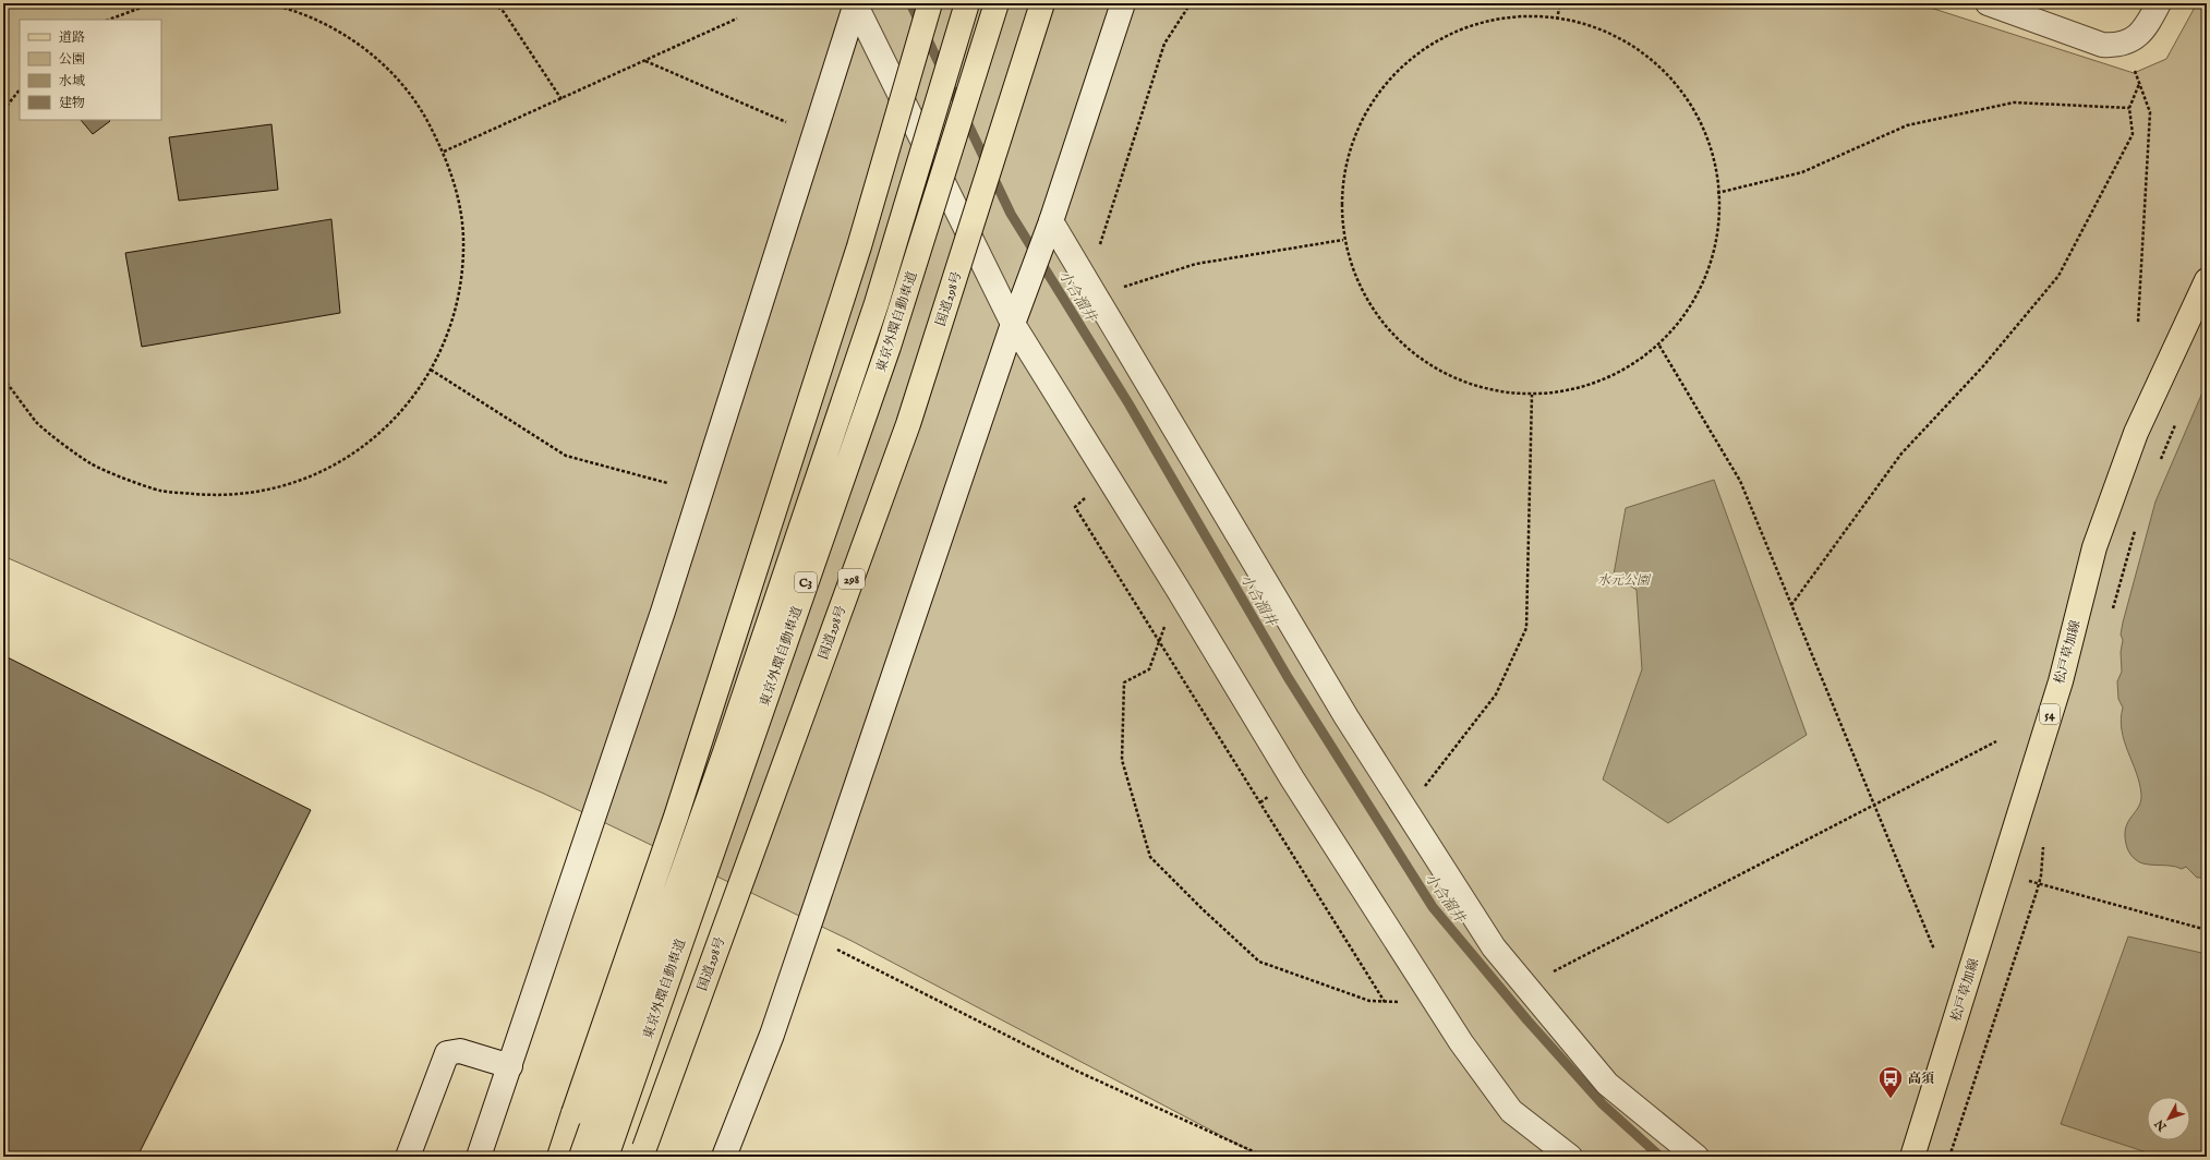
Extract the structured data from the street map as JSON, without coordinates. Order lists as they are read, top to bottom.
{
  "streets": {
    "main road": [
      "国道298号",
      "東京外環自動車道",
      "298",
      "C3",
      "松戸草加線",
      "54"
    ]
  },
  "water": ["小合溜井"],
  "parks": ["水元公園"],
  "places": {
    "bus stop": ["高須"]
  },
  "legend": [
    "道路",
    "公園",
    "水域",
    "建物"
  ],
  "north": "bottom left"
}
